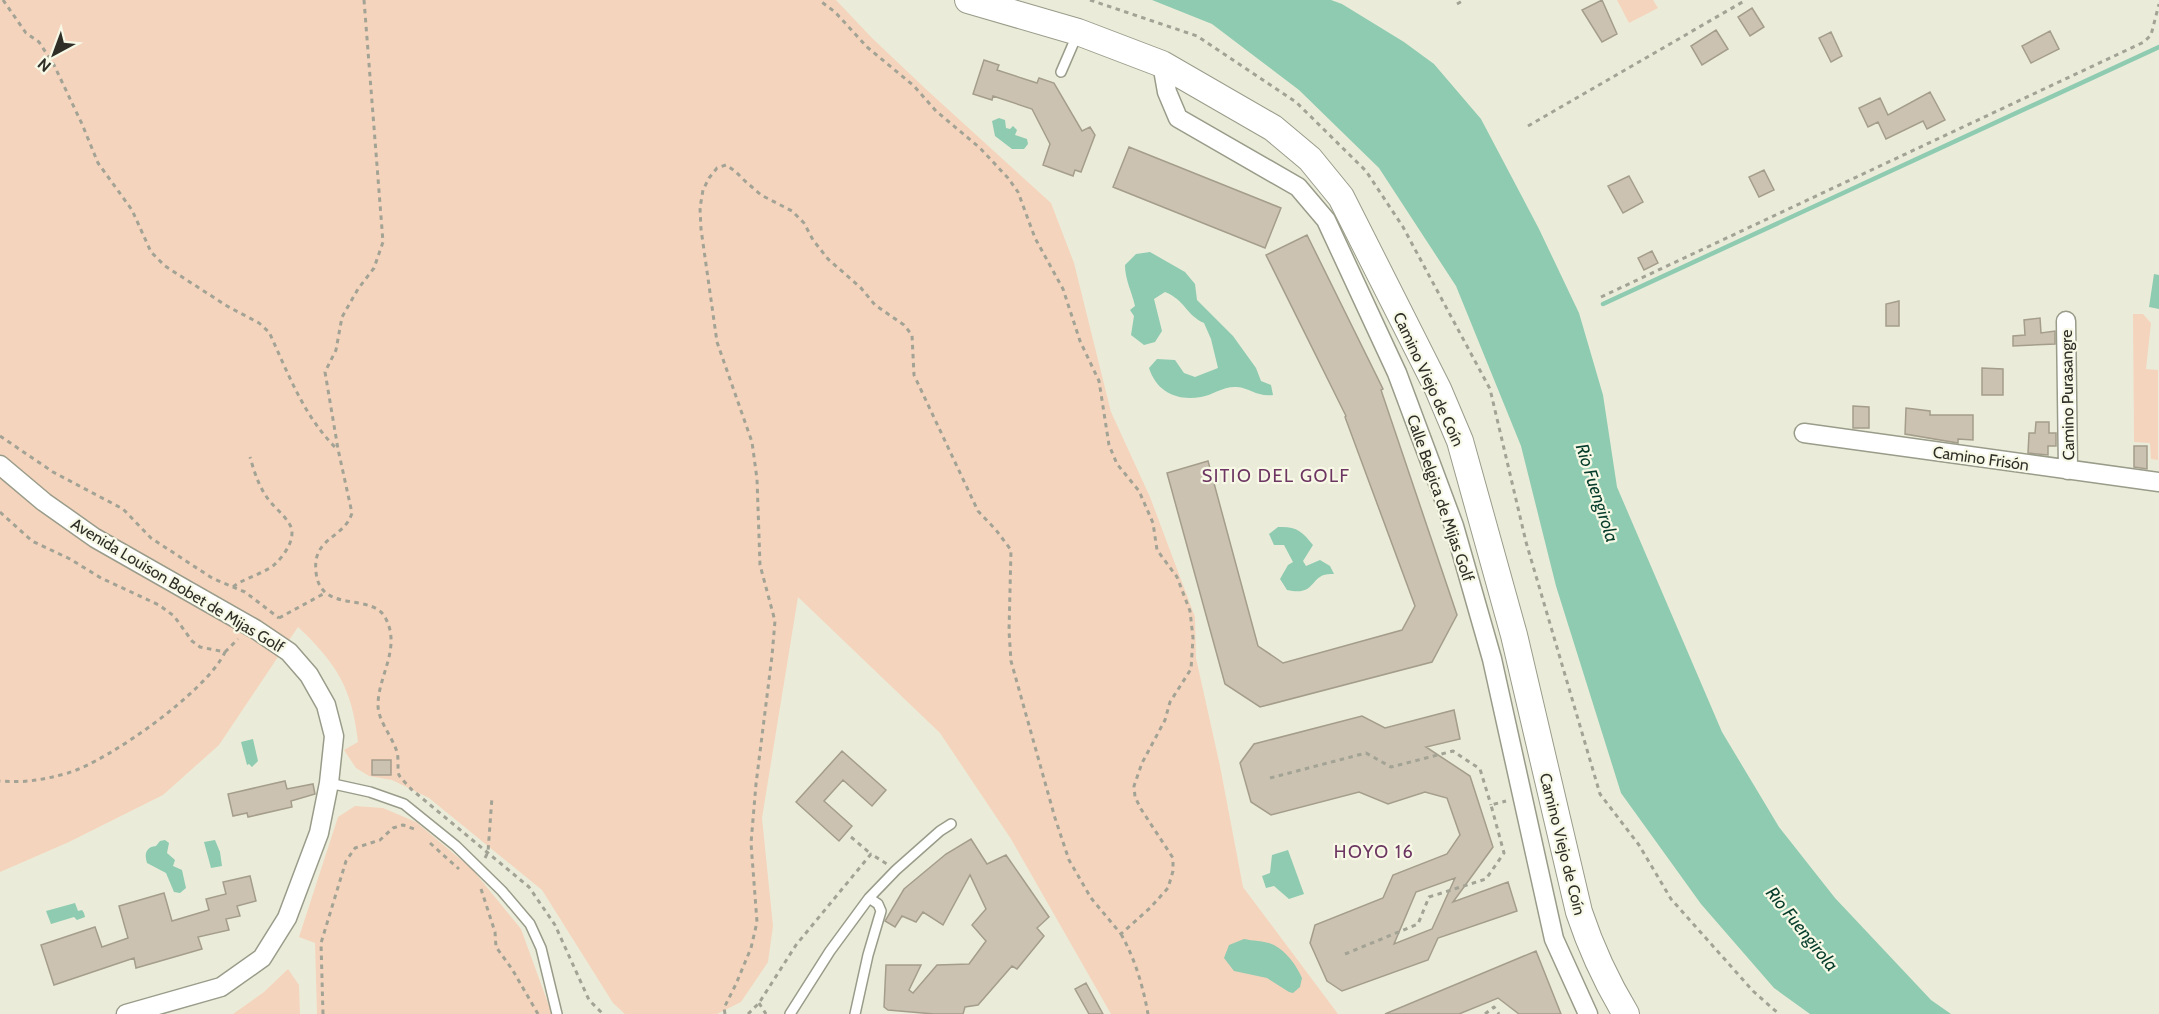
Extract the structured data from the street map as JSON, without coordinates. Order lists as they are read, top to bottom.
{
  "streets": {
    "street": [
      "Camino Viejo de Coín",
      "Camino Purasangre",
      "Camino Frisón",
      "Calle Belgica de Mijas Golf",
      "Avenida Louison Bobet de Mijas Golf"
    ]
  },
  "crossings": [
    ["Camino Viejo de Coín", "Calle Belgica de Mijas Golf"],
    ["Camino Purasangre", "Camino Frisón"]
  ],
  "districts": ["SITIO DEL GOLF", "HOYO 16"],
  "water": ["Rio Fuengirola"],
  "north": "bottom left"
}
